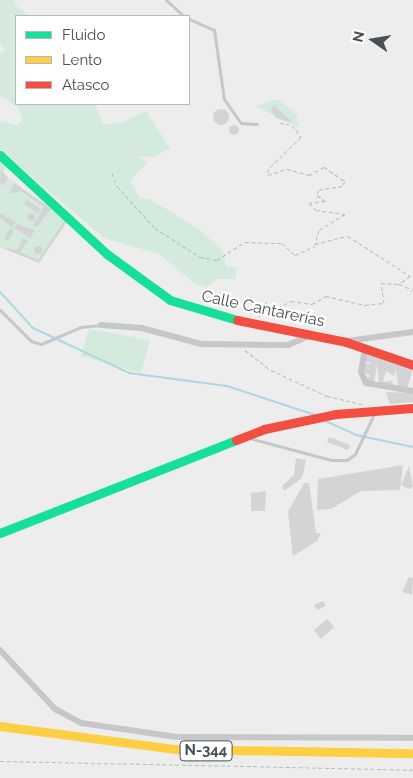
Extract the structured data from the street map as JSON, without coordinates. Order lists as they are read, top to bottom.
{
  "streets": {
    "main road": ["Calle Cantarerías", "N-344"]
  },
  "legend": ["Fluido", "Lento", "Atasco"],
  "north": "left"
}
